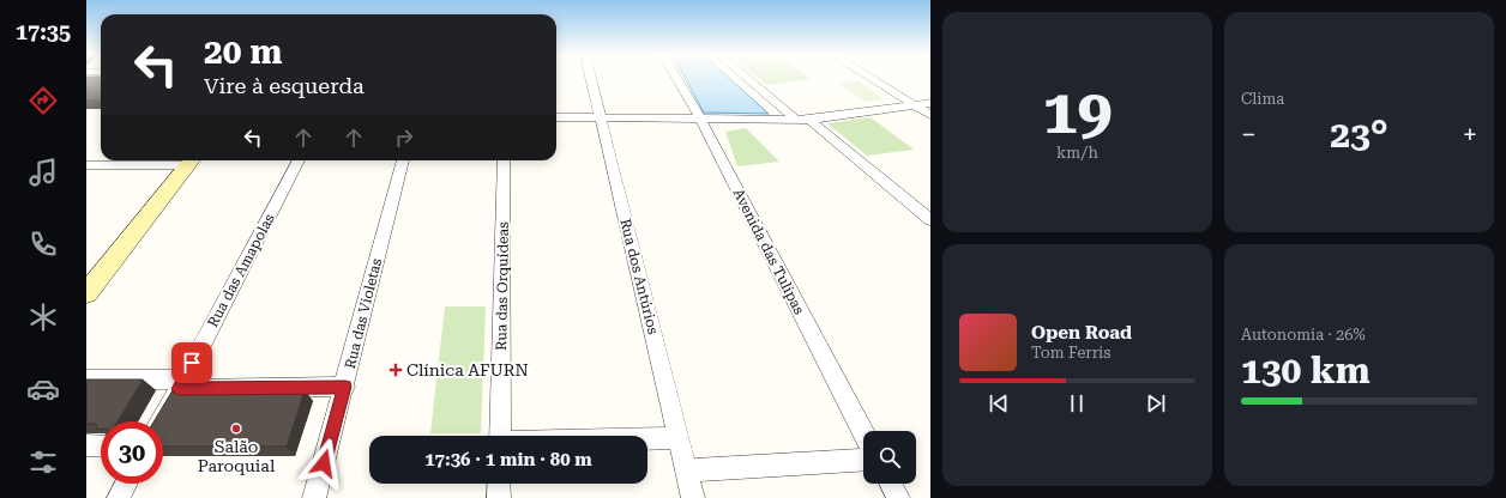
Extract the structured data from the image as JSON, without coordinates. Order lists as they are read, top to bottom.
{
  "streets": {
    "street": [
      "Avenida das Tulipas",
      "Rua das Amapolas",
      "Rua dos Antúrios",
      "Rua das Orquídeas",
      "Rua das Violetas"
    ]
  },
  "places": {
    "health": ["Clínica AFURN"],
    "other": ["Salão Paroquial"]
  },
  "page": {
    "tabs": "17:35",
    "tile": [
      ["19", "km/h"],
      "Clima",
      ["Autonomia · 26%", "130 km"]
    ],
    "turn": ["20 m", "Vire à esquerda"],
    "heat": ["−", "23°", "+"],
    "song": ["Open Road", "Tom Ferris"],
    "limit": "30",
    "trip": "17:36 · 1 min · 80 m"
  }
}
